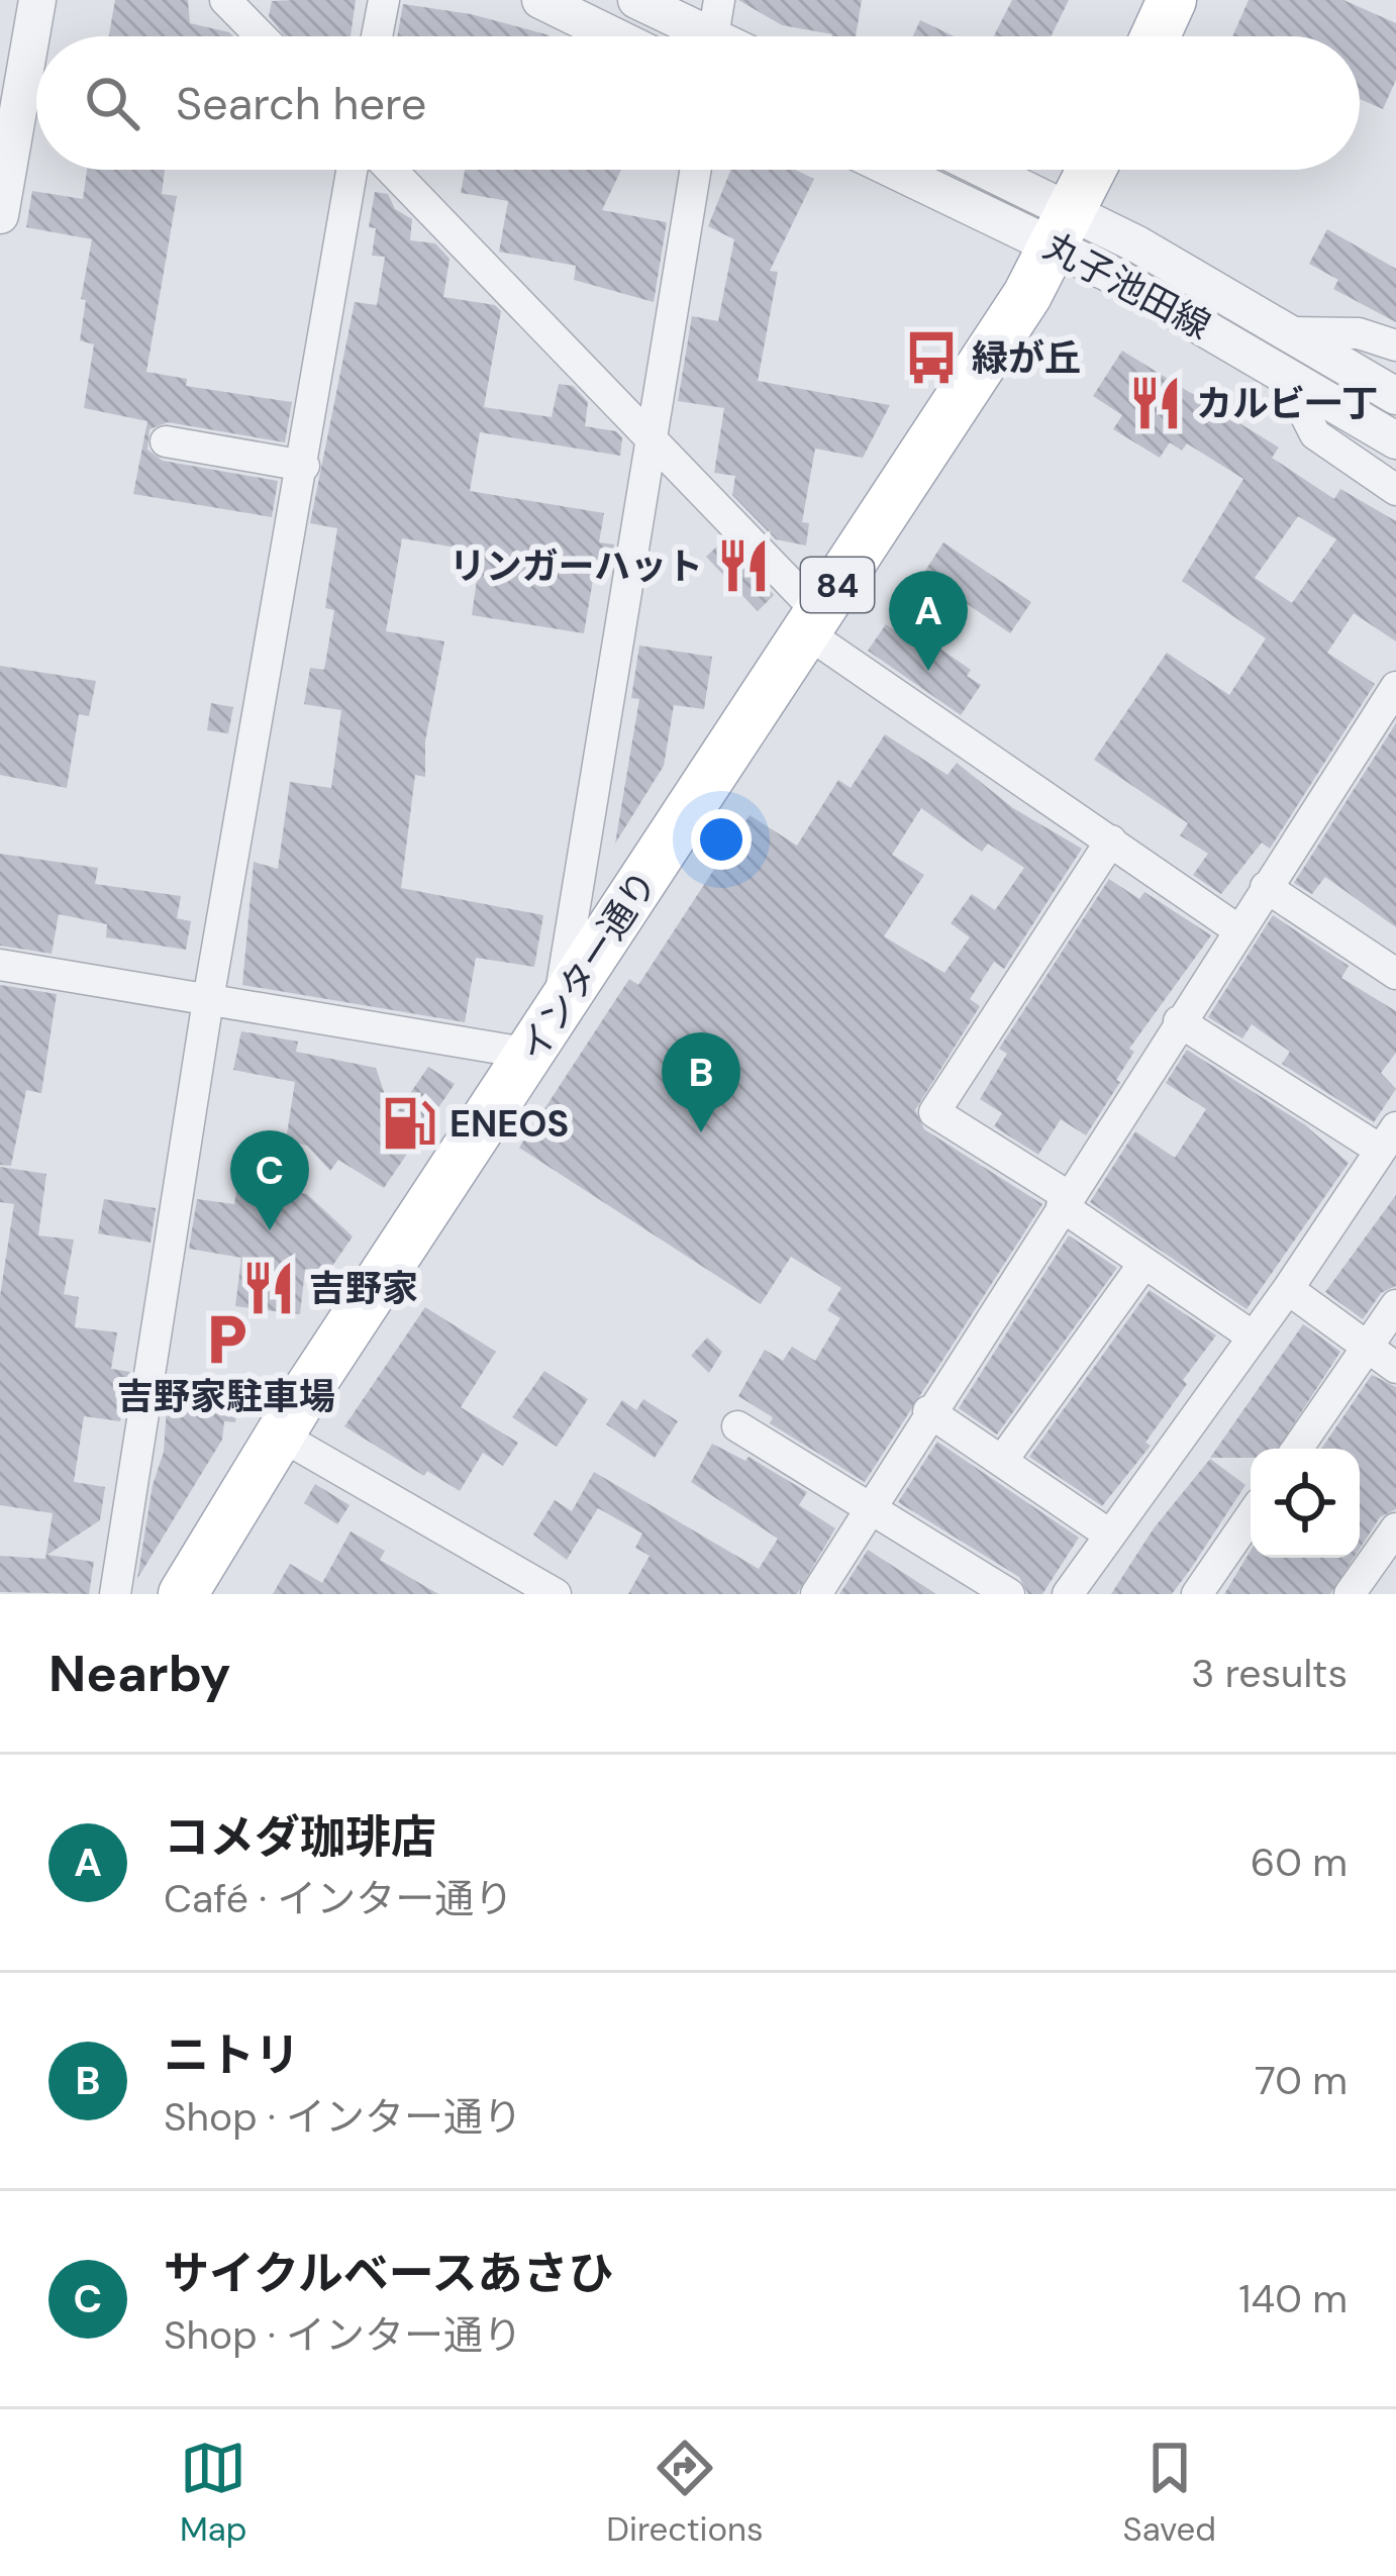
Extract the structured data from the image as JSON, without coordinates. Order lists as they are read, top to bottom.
{
  "streets": {
    "main road": ["84", "インター通り"],
    "street": ["丸子池田線"]
  },
  "crossings": [
    ["丸子池田線", "インター通り"]
  ],
  "places": {
    "bus stop": ["緑が丘"],
    "restaurant": ["カルビ一丁", "リンガーハット", "吉野家"],
    "fuel station": ["ENEOS"],
    "parking": ["吉野家駐車場"]
  },
  "page": {
    "search": "Search here",
    "pins": ["A", "B", "C"],
    "heading": ["Nearby", "3 results"],
    "list": [
      {
        "mark": "A",
        "name": "コメダ珈琲店",
        "note": "Café · インター通り",
        "value": "60 m"
      },
      {
        "mark": "B",
        "name": "ニトリ",
        "note": "Shop · インター通り",
        "value": "70 m"
      },
      {
        "mark": "C",
        "name": "サイクルベースあさひ",
        "note": "Shop · インター通り",
        "value": "140 m"
      }
    ],
    "nav": ["Map", "Directions", "Saved"]
  }
}
